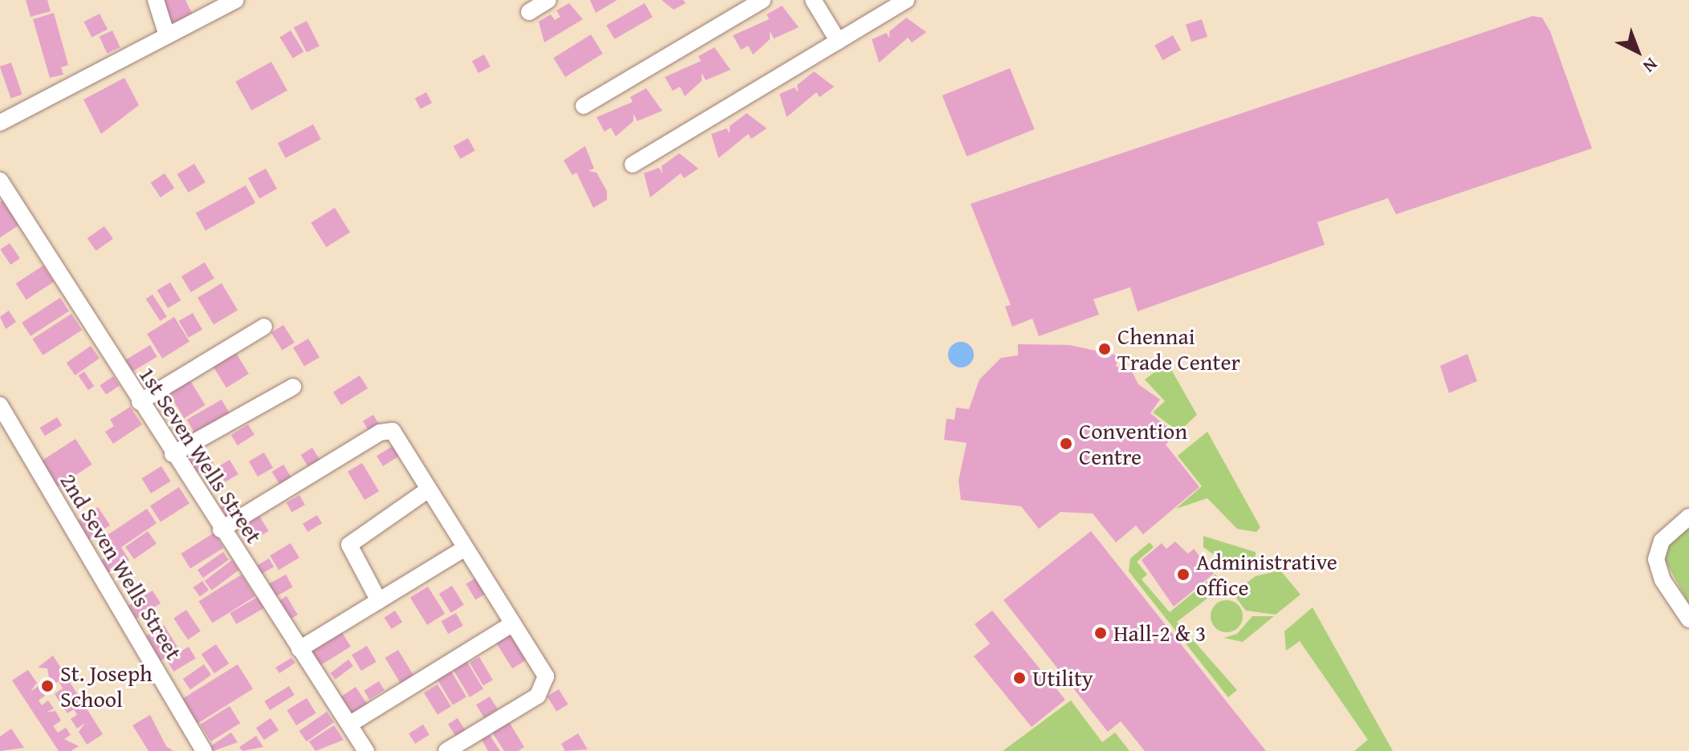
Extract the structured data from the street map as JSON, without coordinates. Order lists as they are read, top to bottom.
{
  "streets": {
    "street": ["1st Seven Wells Street", "2nd Seven Wells Street"]
  },
  "places": [
    "Chennai Trade Center",
    "Convention Centre",
    "Administrative office",
    "Hall-2 & 3",
    "Utility",
    "St. Joseph School"
  ],
  "north": "bottom right"
}
